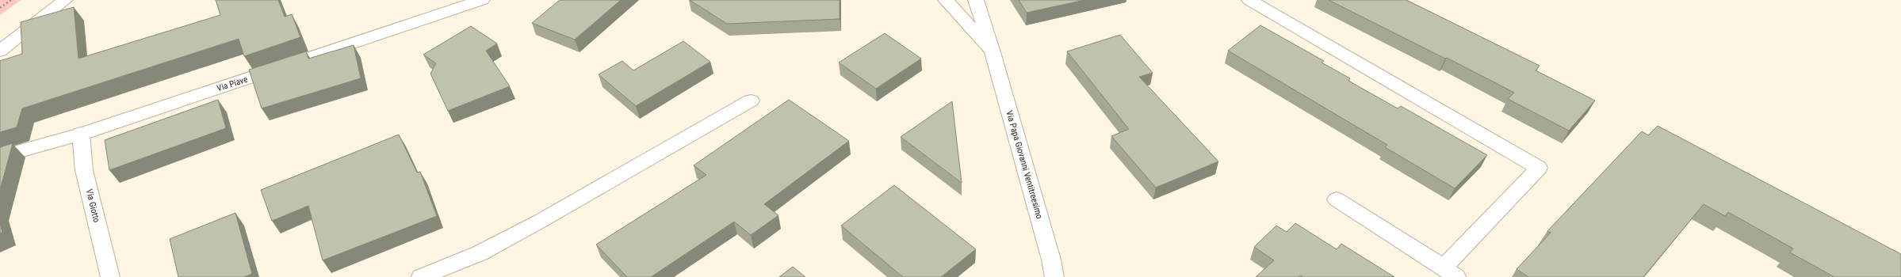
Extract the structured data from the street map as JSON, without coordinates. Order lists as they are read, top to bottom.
{
  "streets": {
    "street": ["Via Piave", "Via Papa Giovanni Ventitreesimo", "Via Giotto"]
  },
  "crossings": [
    ["Via Piave", "Via Giotto"]
  ]
}
